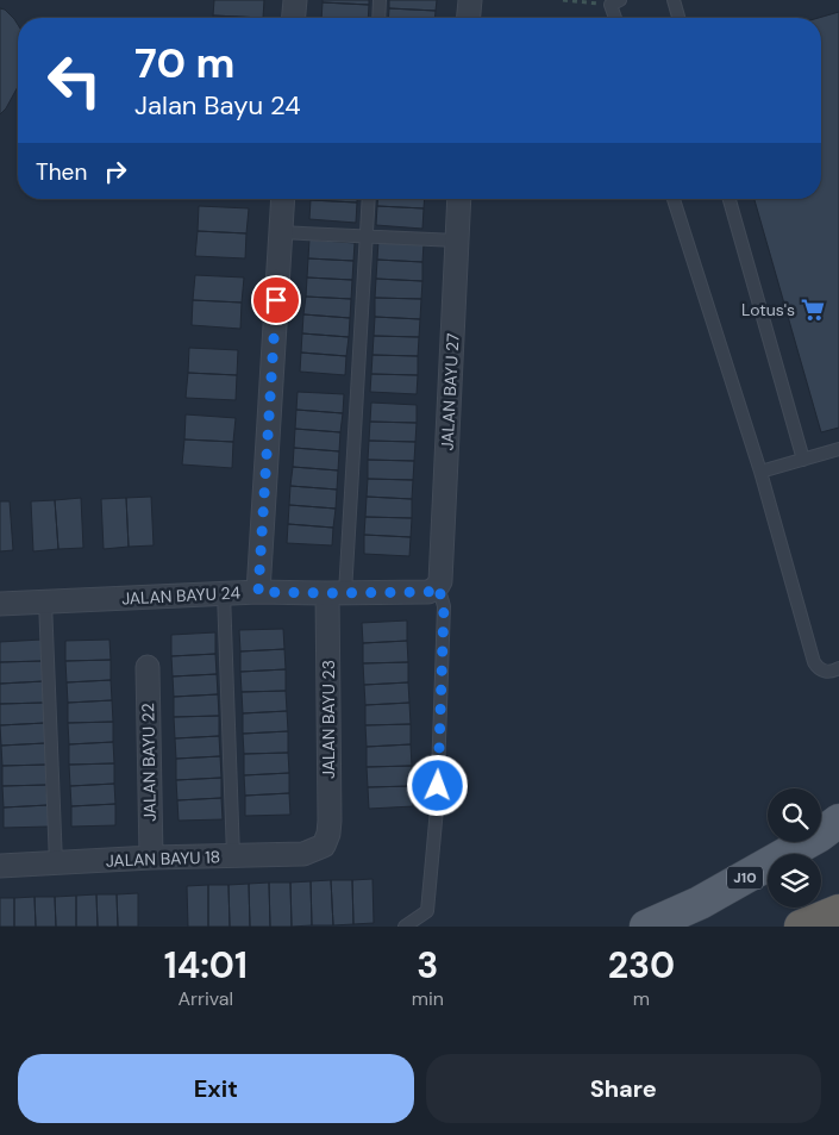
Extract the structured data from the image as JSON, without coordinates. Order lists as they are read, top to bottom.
{
  "streets": {
    "main road": ["J10"],
    "street": [
      "JALAN BAYU 27",
      "JALAN BAYU 24",
      "JALAN BAYU 23",
      "JALAN BAYU 22",
      "JALAN BAYU 18"
    ]
  },
  "crossings": [
    ["JALAN BAYU 27", "JALAN BAYU 24"],
    ["JALAN BAYU 24", "JALAN BAYU 23"],
    ["JALAN BAYU 23", "JALAN BAYU 18"],
    ["JALAN BAYU 22", "JALAN BAYU 18"]
  ],
  "places": {
    "supermarket": ["Lotus's"]
  },
  "page": {
    "turn": ["70 m", "Jalan Bayu 24"],
    "then": "Then",
    "eta": [
      "14:01",
      "Arrival",
      "3",
      "min",
      "230",
      "m"
    ],
    "buttons": ["Exit", "Share"]
  }
}
